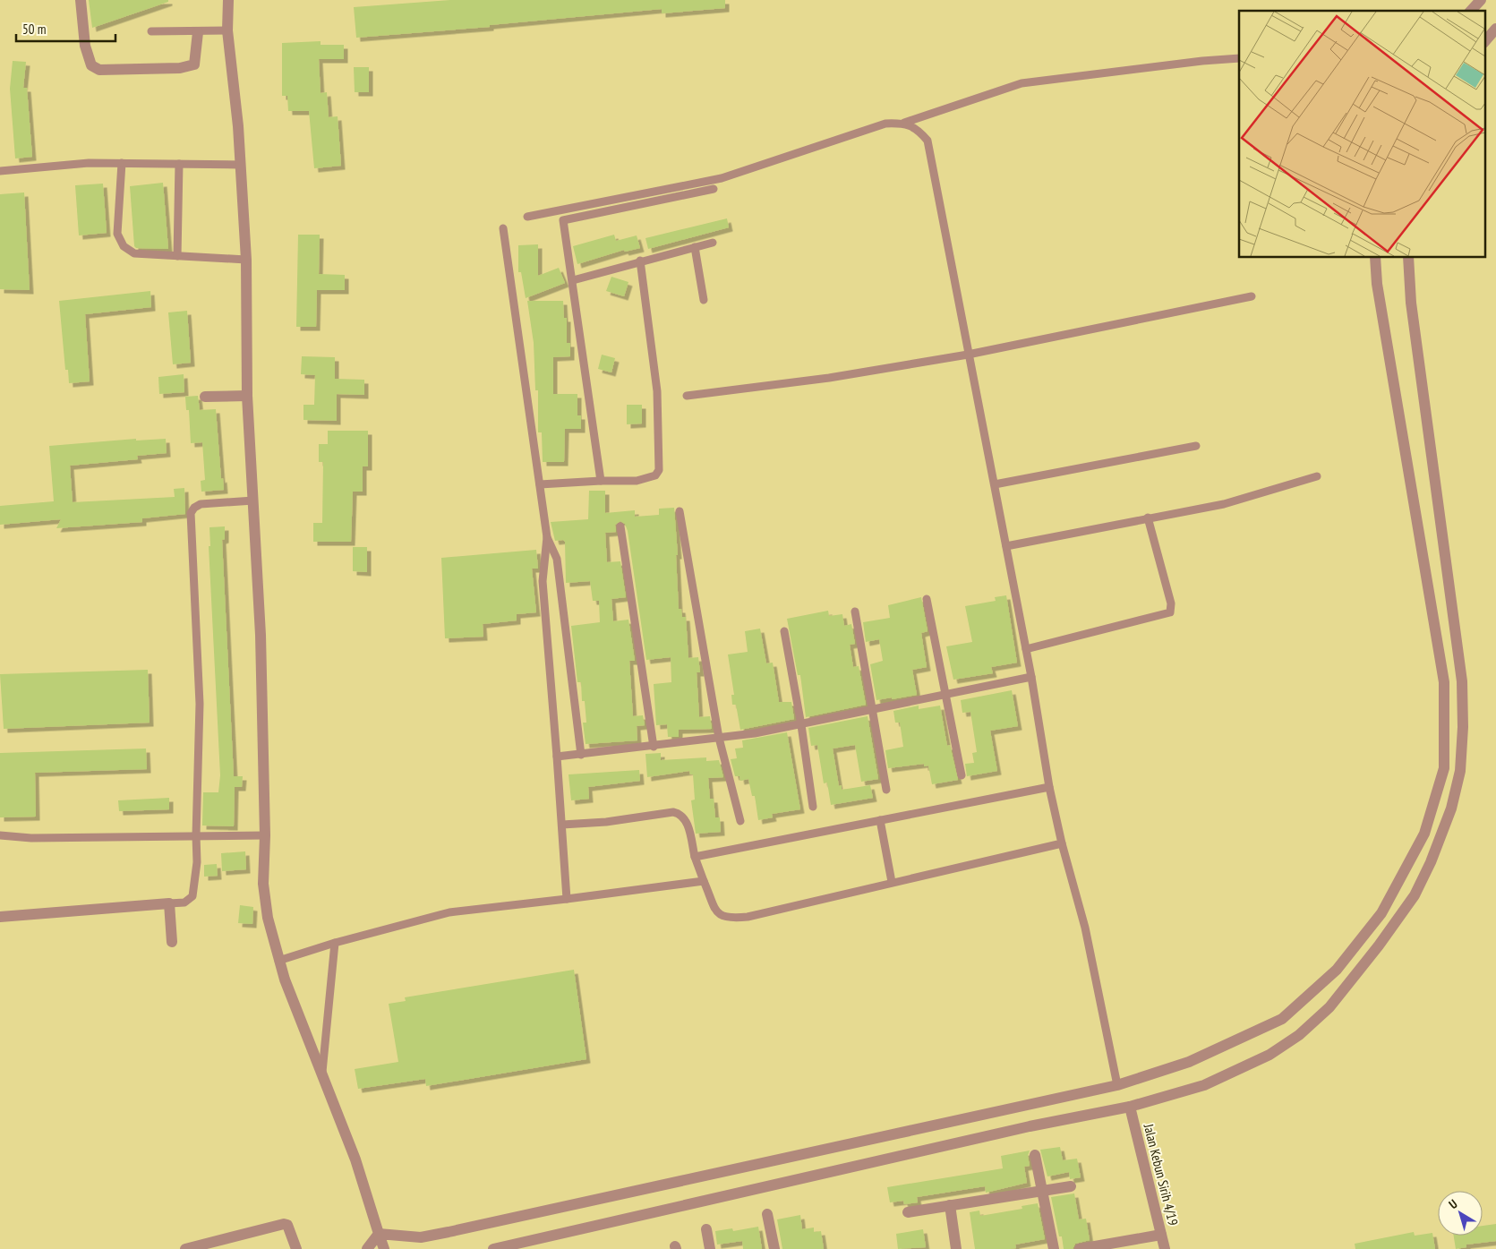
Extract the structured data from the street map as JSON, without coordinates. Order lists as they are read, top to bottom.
{
  "streets": {
    "street": ["Jalan Kebun Sirih 4/19"]
  },
  "scale_bar": "50 m",
  "north": "top left"
}
